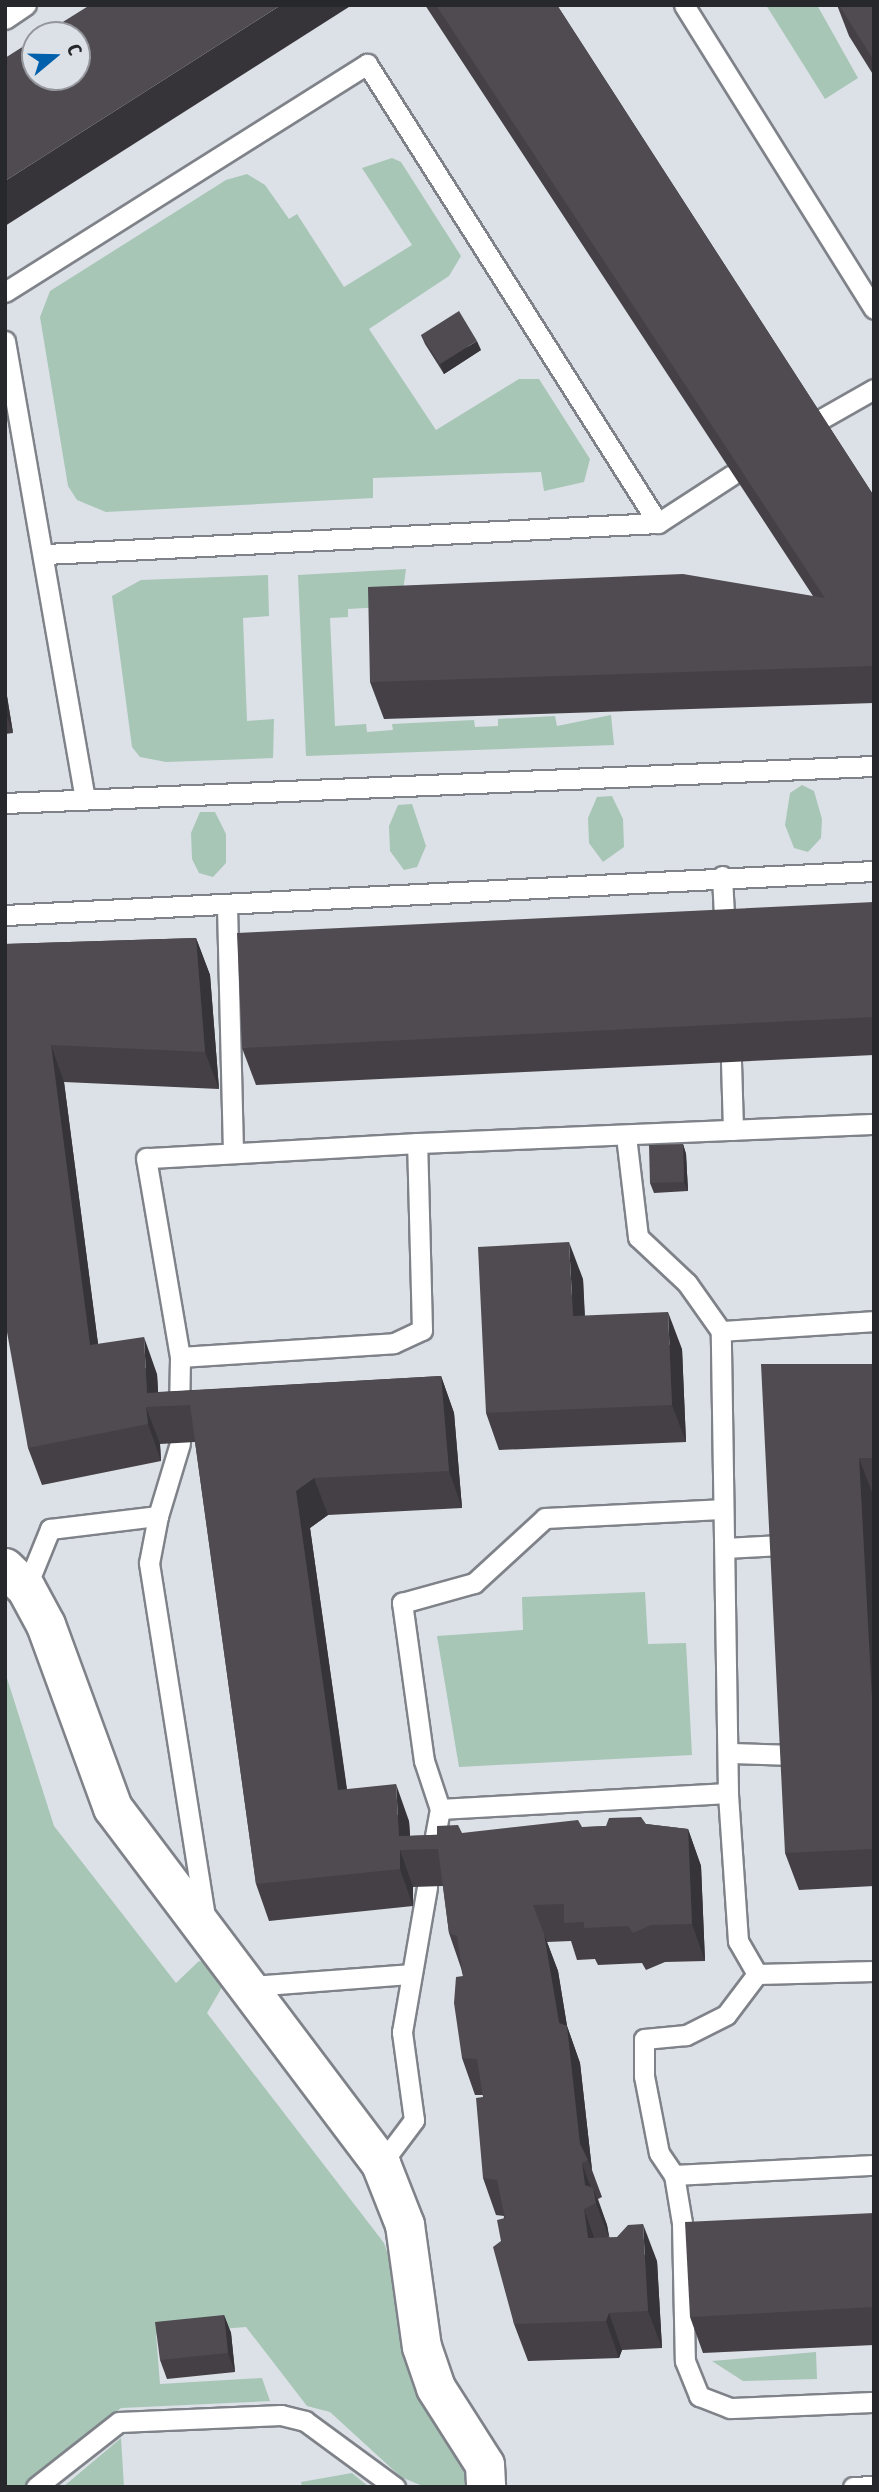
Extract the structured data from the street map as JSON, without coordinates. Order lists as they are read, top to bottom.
{
  "north": "right"
}
